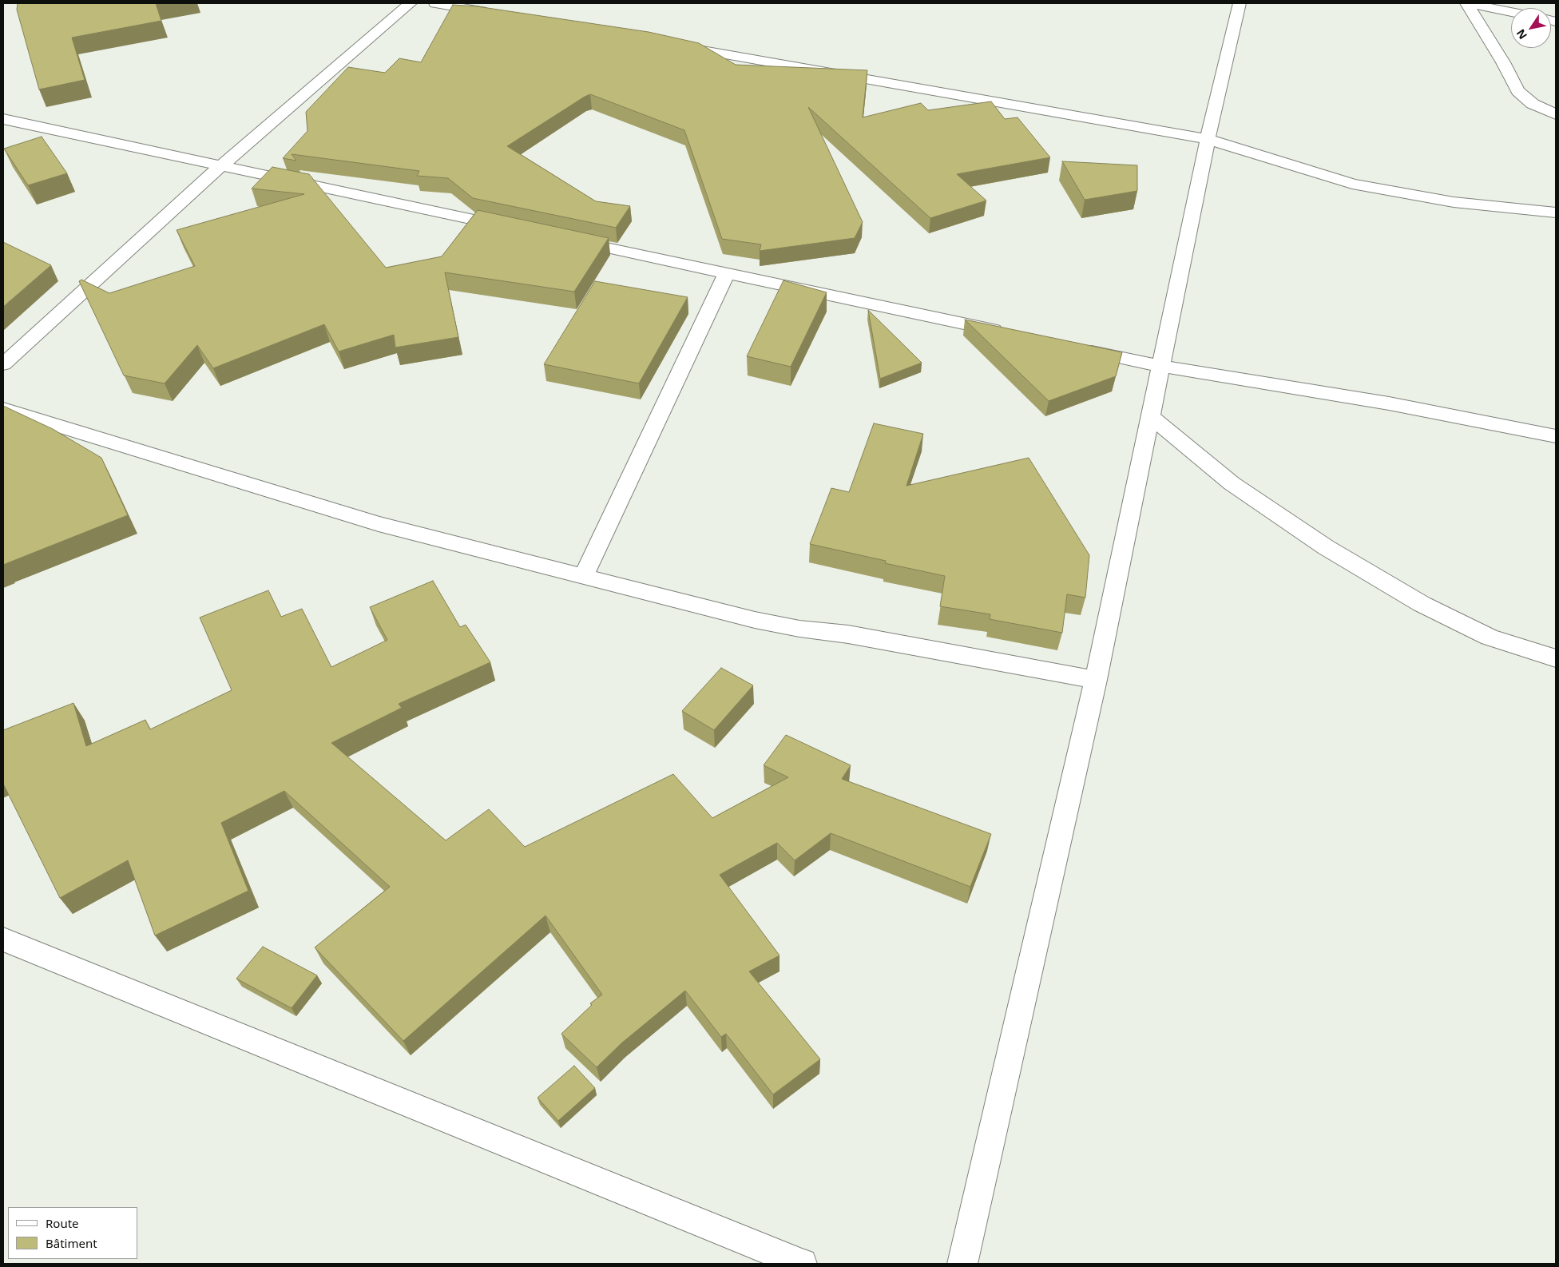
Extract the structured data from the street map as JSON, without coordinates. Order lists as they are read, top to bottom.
{
  "legend": ["Route", "Bâtiment"],
  "north": "bottom left"
}
